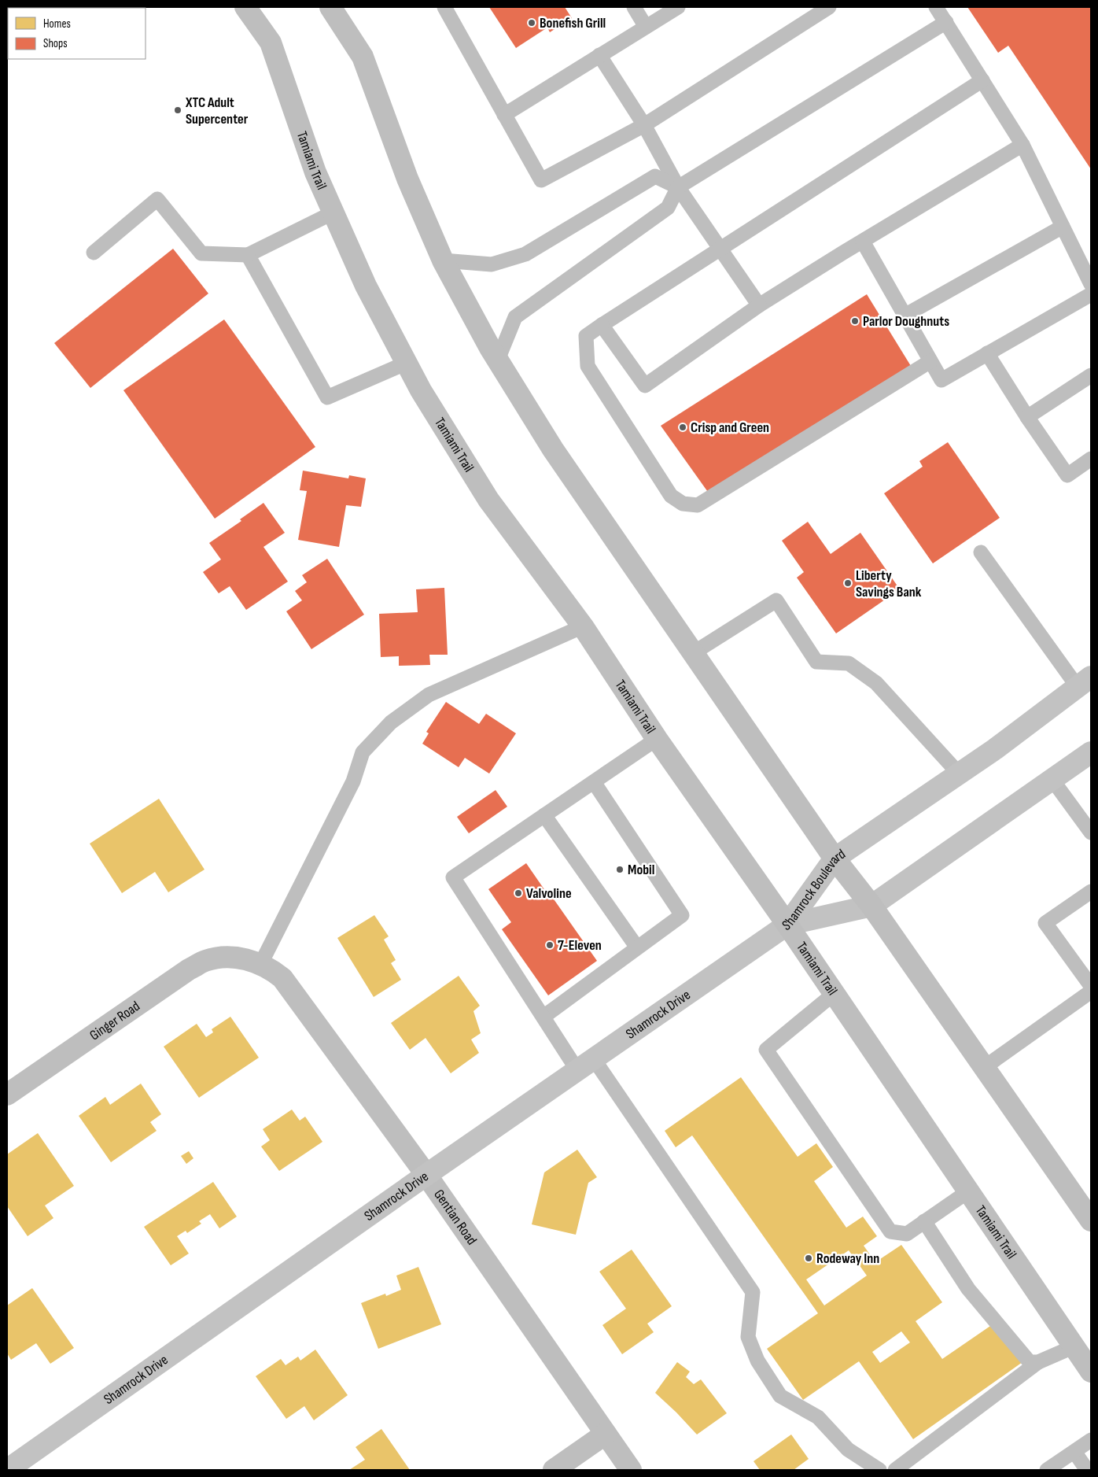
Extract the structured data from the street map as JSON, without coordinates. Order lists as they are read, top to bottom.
{
  "streets": {
    "main road": ["Tamiami Trail", "Ginger Road", "Gentian Road"],
    "street": ["Shamrock Boulevard", "Shamrock Drive"]
  },
  "crossings": [
    ["Tamiami Trail", "Shamrock Boulevard"],
    ["Tamiami Trail", "Shamrock Drive"],
    ["Shamrock Boulevard", "Shamrock Drive"],
    ["Shamrock Drive", "Gentian Road"],
    ["Ginger Road", "Gentian Road"]
  ],
  "places": [
    "Bonefish Grill",
    "XTC Adult Supercenter",
    "Parlor Doughnuts",
    "Crisp and Green",
    "Liberty Savings Bank",
    "Mobil",
    "Valvoline",
    "7-Eleven",
    "Rodeway Inn"
  ],
  "legend": ["Homes", "Shops"]
}
